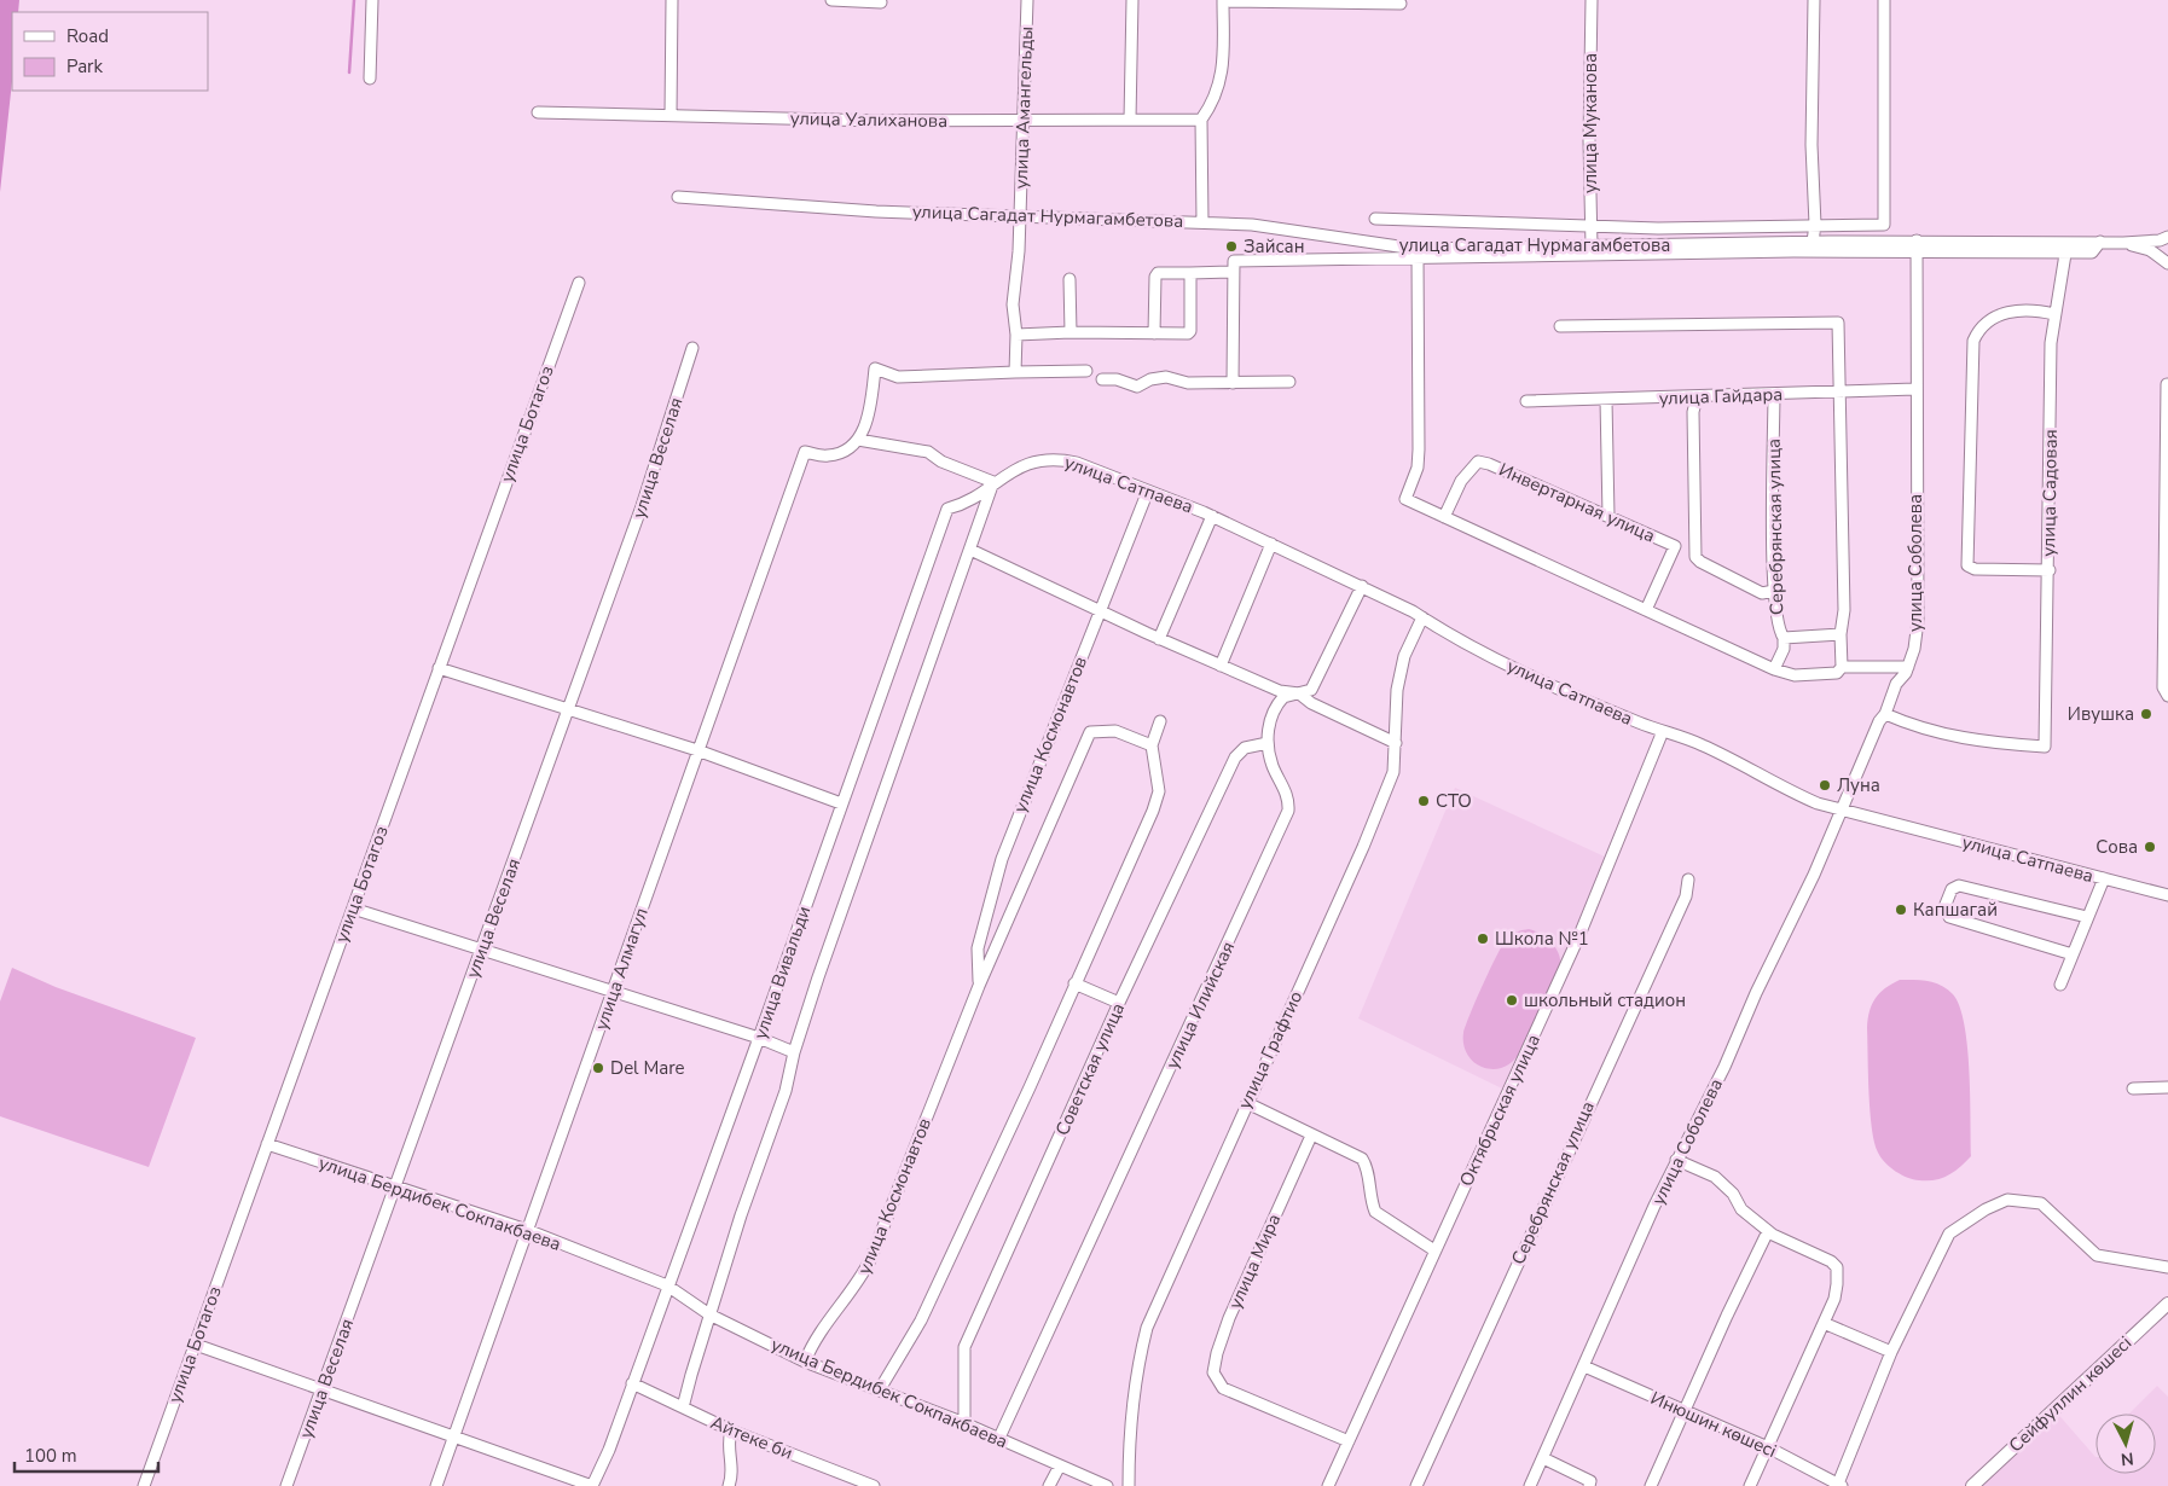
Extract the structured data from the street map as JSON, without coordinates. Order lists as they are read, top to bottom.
{
  "streets": {
    "main road": ["Сейфуллин көшесі"],
    "street": [
      "улица Амангельды",
      "улица Уалиханова",
      "улица Муканова",
      "улица Сагадат Нурмагамбетова",
      "улица Гайдара",
      "улица Ботагоз",
      "улица Веселая",
      "улица Сатпаева",
      "улица Садовая",
      "Инвертарная улица",
      "Серебрянская улица",
      "улица Соболева",
      "улица Космонавтов",
      "улица Алмагул",
      "улица Вивальди",
      "улица Илийская",
      "улица Графтио",
      "Советская улица",
      "Октябрьская улица",
      "улица Бердибек Сокпакбаева",
      "улица Мира",
      "Инюшин көшесі",
      "Айтеке би"
    ]
  },
  "crossings": [
    ["улица Амангельды", "улица Уалиханова"],
    ["улица Амангельды", "улица Сагадат Нурмагамбетова"],
    ["улица Муканова", "улица Сагадат Нурмагамбетова"],
    ["улица Сагадат Нурмагамбетова", "улица Садовая"],
    ["улица Сагадат Нурмагамбетова", "улица Соболева"],
    ["улица Гайдара", "Серебрянская улица"],
    ["улица Гайдара", "улица Соболева"],
    ["улица Ботагоз", "улица Бердибек Сокпакбаева"],
    ["улица Веселая", "улица Бердибек Сокпакбаева"],
    ["улица Сатпаева", "улица Соболева"],
    ["улица Сатпаева", "улица Космонавтов"],
    ["улица Сатпаева", "улица Вивальди"],
    ["улица Сатпаева", "улица Илийская"],
    ["улица Сатпаева", "улица Графтио"],
    ["улица Сатпаева", "Октябрьская улица"],
    ["улица Садовая", "улица Соболева"],
    ["улица Соболева", "Инюшин көшесі"],
    ["улица Космонавтов", "улица Бердибек Сокпакбаева"],
    ["улица Алмагул", "улица Бердибек Сокпакбаева"],
    ["улица Вивальди", "улица Бердибек Сокпакбаева"],
    ["улица Вивальди", "Айтеке би"],
    ["улица Илийская", "Советская улица"],
    ["улица Илийская", "улица Бердибек Сокпакбаева"],
    ["Советская улица", "улица Бердибек Сокпакбаева"],
    ["Октябрьская улица", "улица Мира"]
  ],
  "places": [
    "Зайсан",
    "Ивушка",
    "Луна",
    "СТО",
    "Сова",
    "Капшагай",
    "Школа №1",
    "школьный стадион",
    "Del Mare"
  ],
  "legend": ["Road", "Park"],
  "scale_bar": "100 m",
  "north": "bottom"
}
